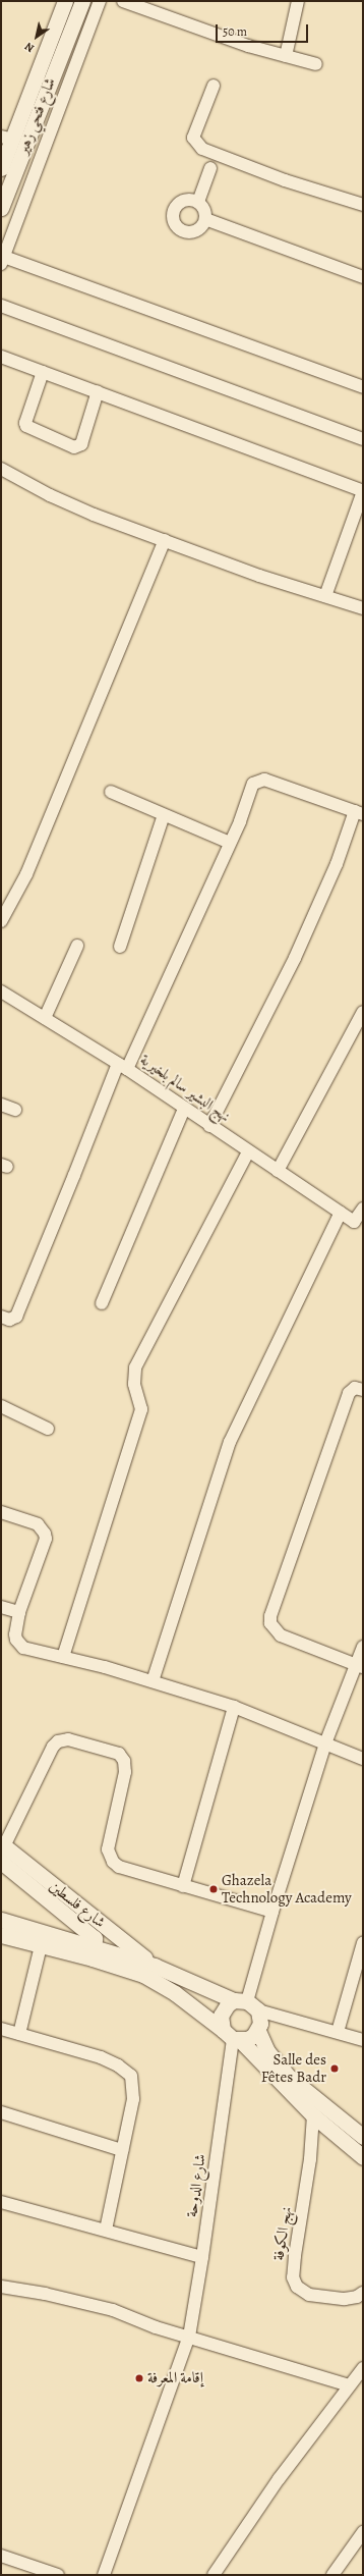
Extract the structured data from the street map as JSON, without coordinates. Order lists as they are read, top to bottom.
{
  "streets": {
    "street": [
      "شارع فتحي زهير",
      "نهج البشير سالم بلخيرية",
      "شارع فلسطين",
      "شارع الدوحة",
      "نهج الكوفة"
    ]
  },
  "places": ["Ghazela Technology Academy", "Salle des Fêtes Badr", "إقامة المعرفة"],
  "scale_bar": "50 m",
  "north": "bottom left"
}
